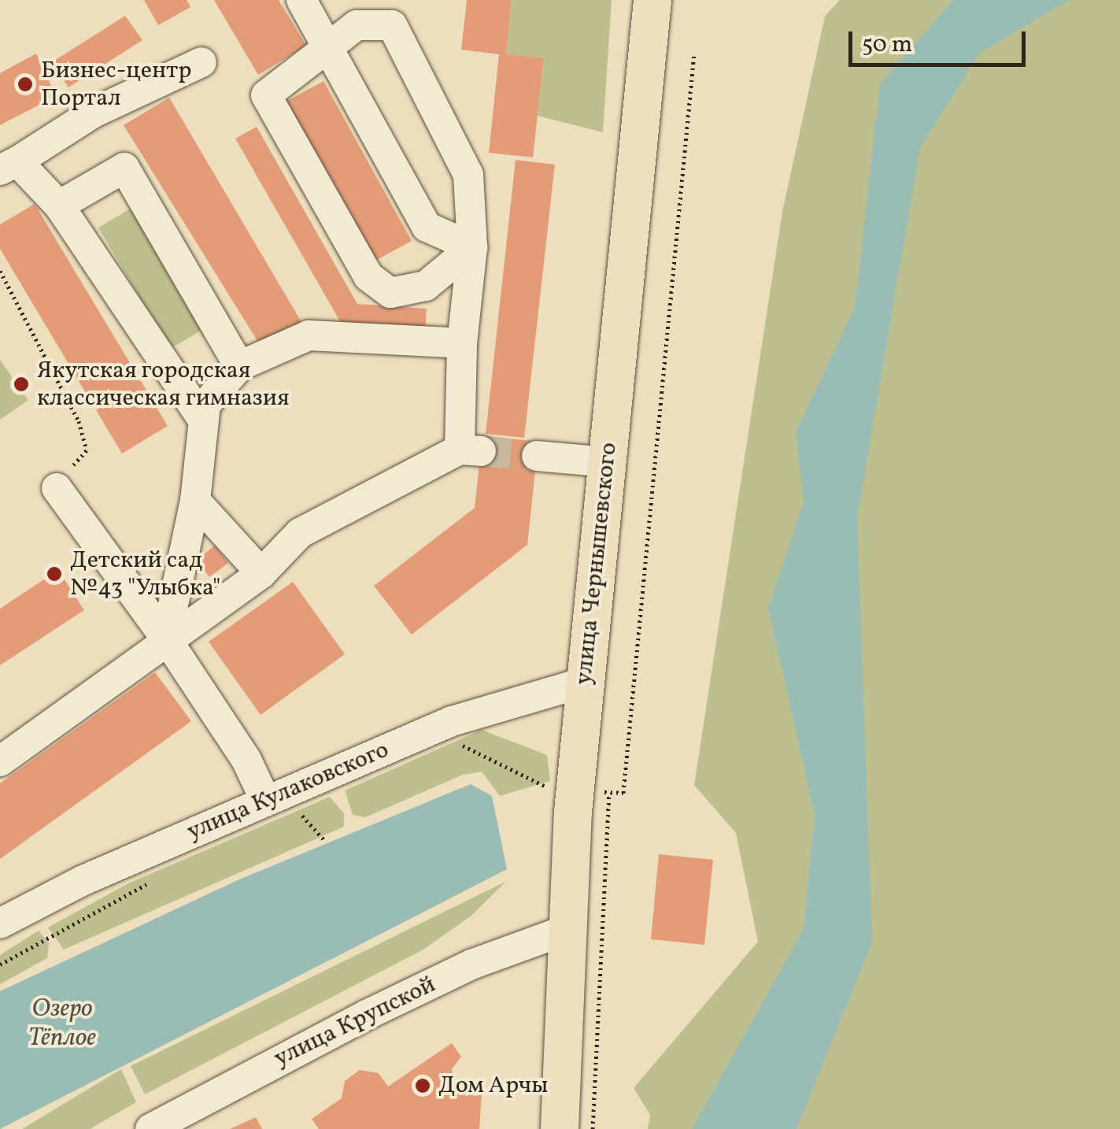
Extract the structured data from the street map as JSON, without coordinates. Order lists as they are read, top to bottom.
{
  "streets": {
    "main road": ["улица Чернышевского"],
    "street": ["улица Кулаковского", "улица Крупской"]
  },
  "crossings": [
    ["улица Чернышевского", "улица Кулаковского"],
    ["улица Чернышевского", "улица Крупской"]
  ],
  "water": ["Озеро Тёплое"],
  "places": [
    "Бизнес-центр Портал",
    "Якутская городская классическая гимназия",
    "Детский сад №43 \"Улыбка\"",
    "Дом Арчы"
  ],
  "scale_bar": "50 m"
}
